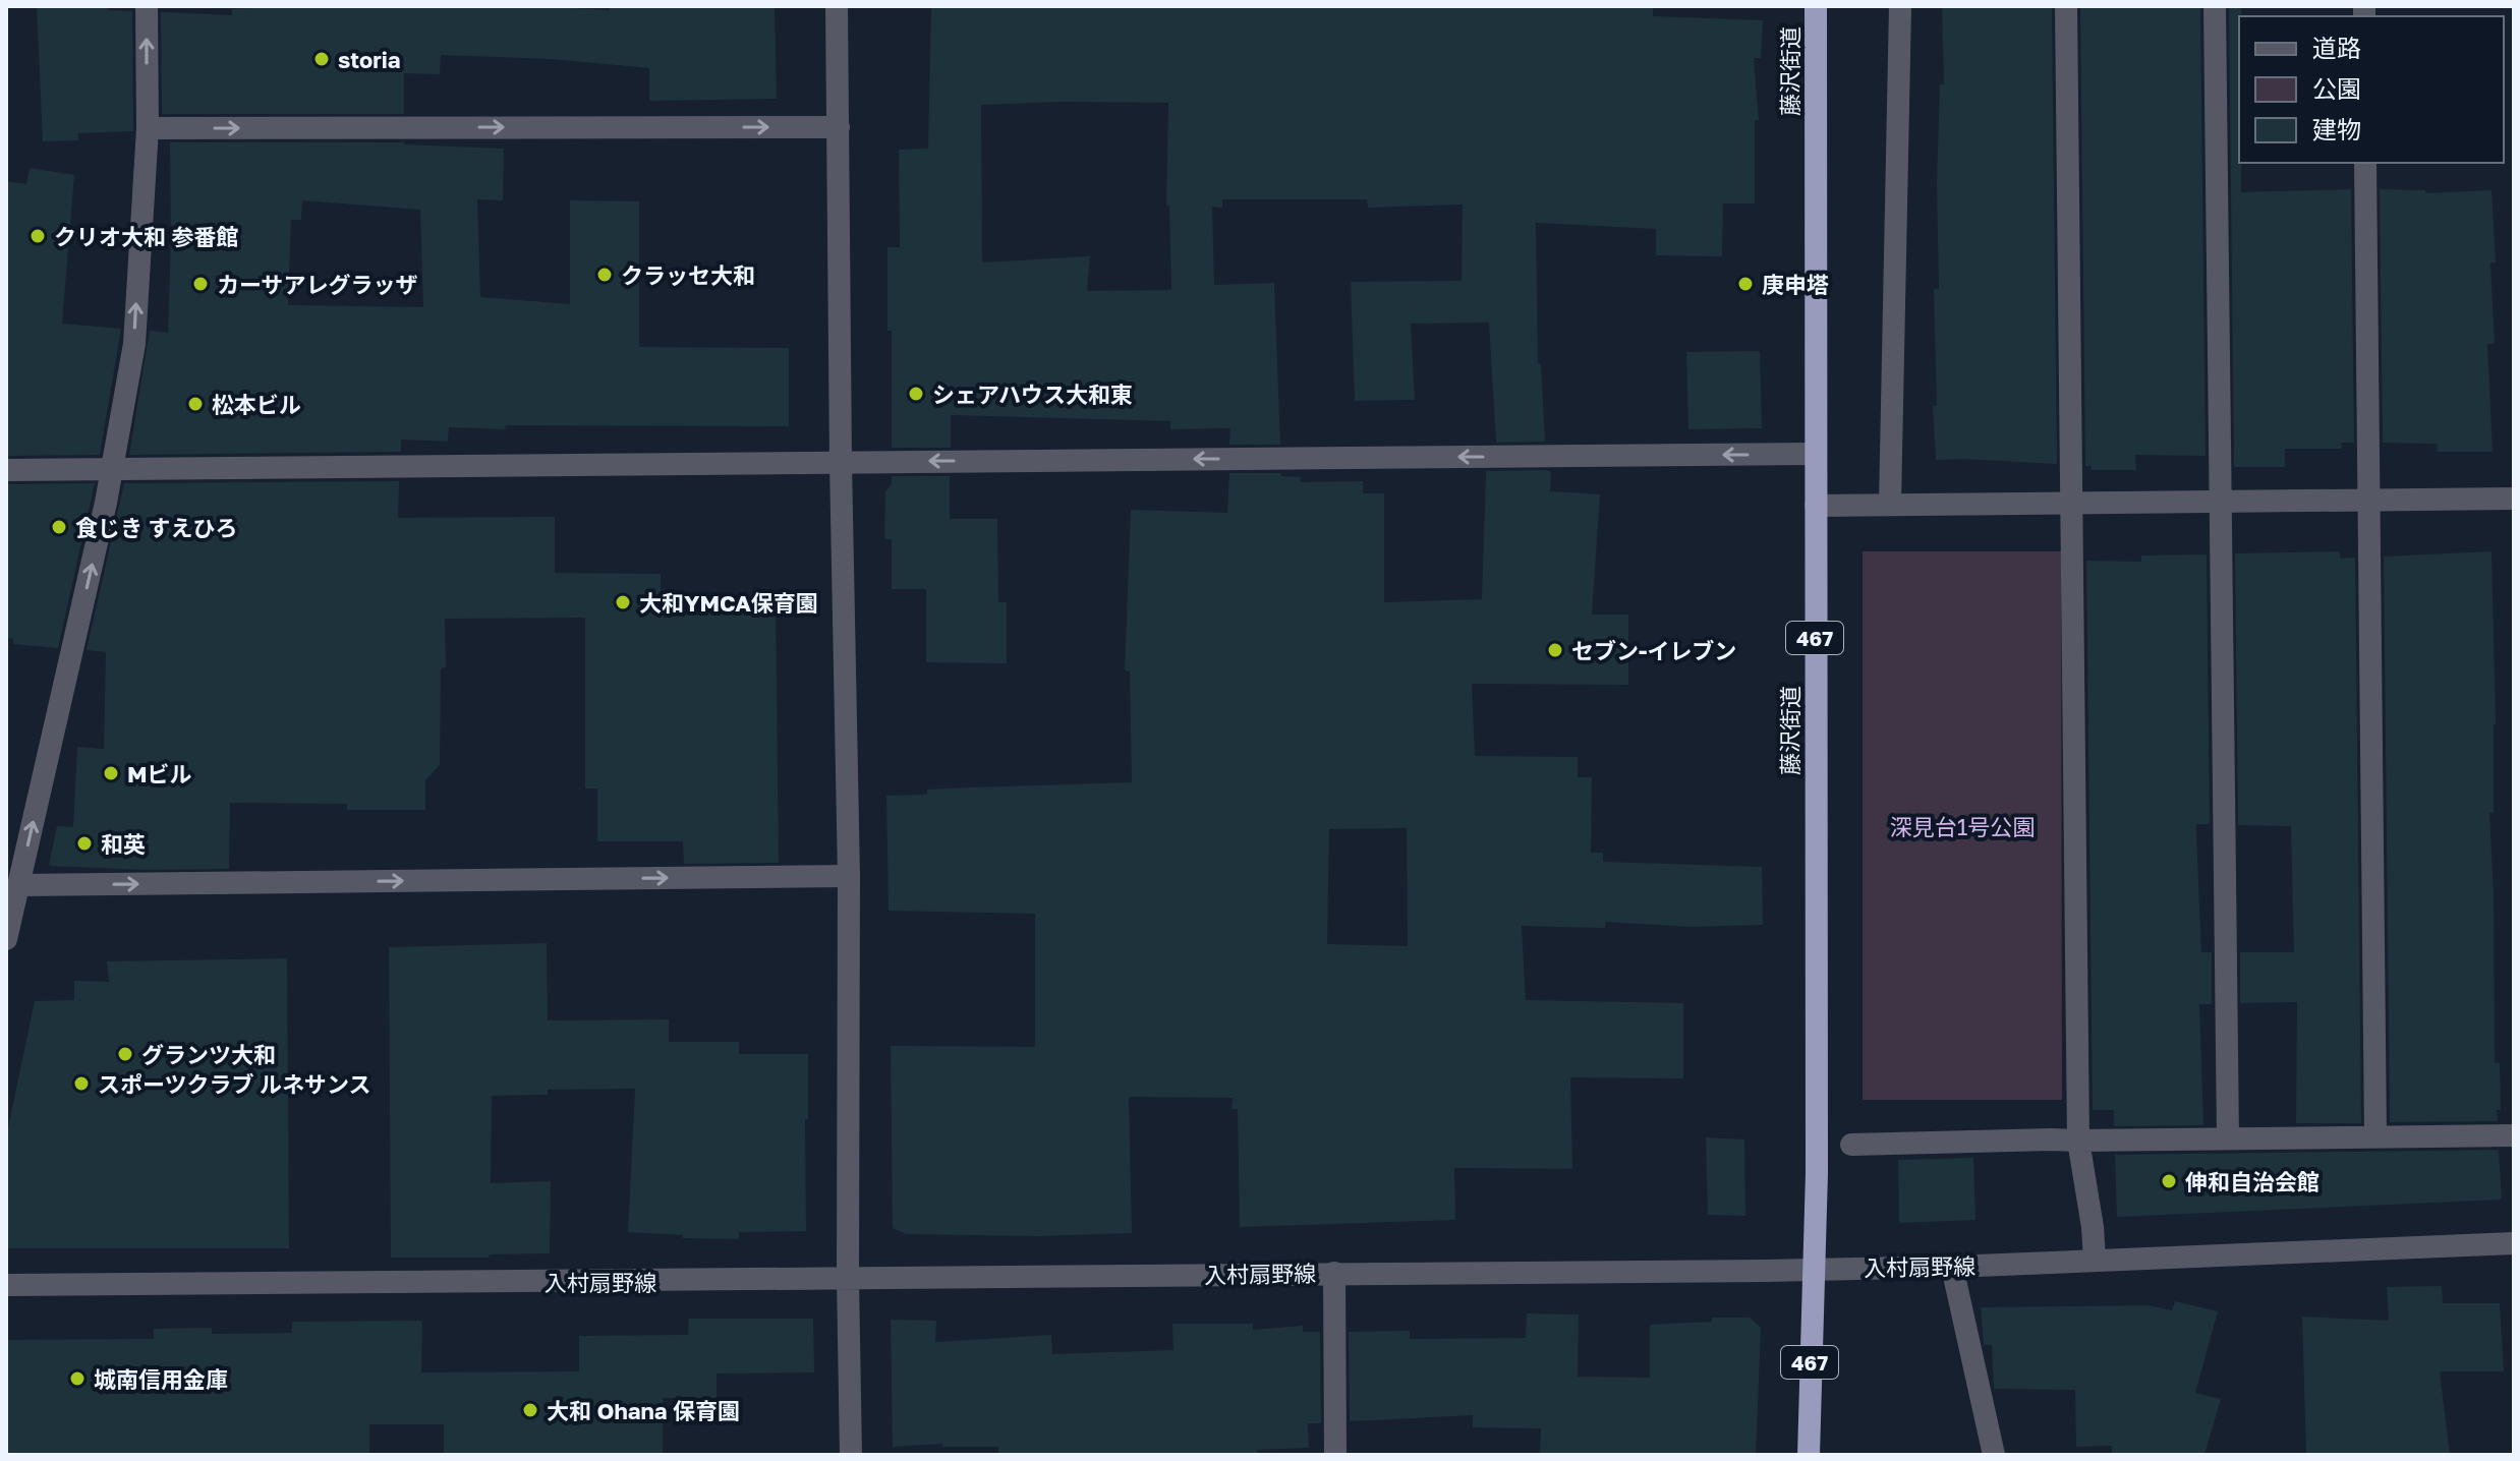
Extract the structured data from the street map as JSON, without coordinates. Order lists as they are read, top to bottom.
{
  "streets": {
    "highway": ["藤沢街道", "467"],
    "street": ["入村扇野線"]
  },
  "crossings": [
    ["藤沢街道", "入村扇野線"]
  ],
  "parks": ["深見台1号公園"],
  "places": [
    "storia",
    "クリオ大和 参番館",
    "クラッセ大和",
    "カーサアレグラッザ",
    "庚申塔",
    "シェアハウス大和東",
    "松本ビル",
    "食じき すえひろ",
    "大和YMCA保育園",
    "セブン-イレブン",
    "Mビル",
    "和英",
    "グランツ大和",
    "スポーツクラブ ルネサンス",
    "伸和自治会館",
    "城南信用金庫",
    "大和 Ohana 保育園"
  ],
  "legend": ["道路", "公園", "建物"]
}
